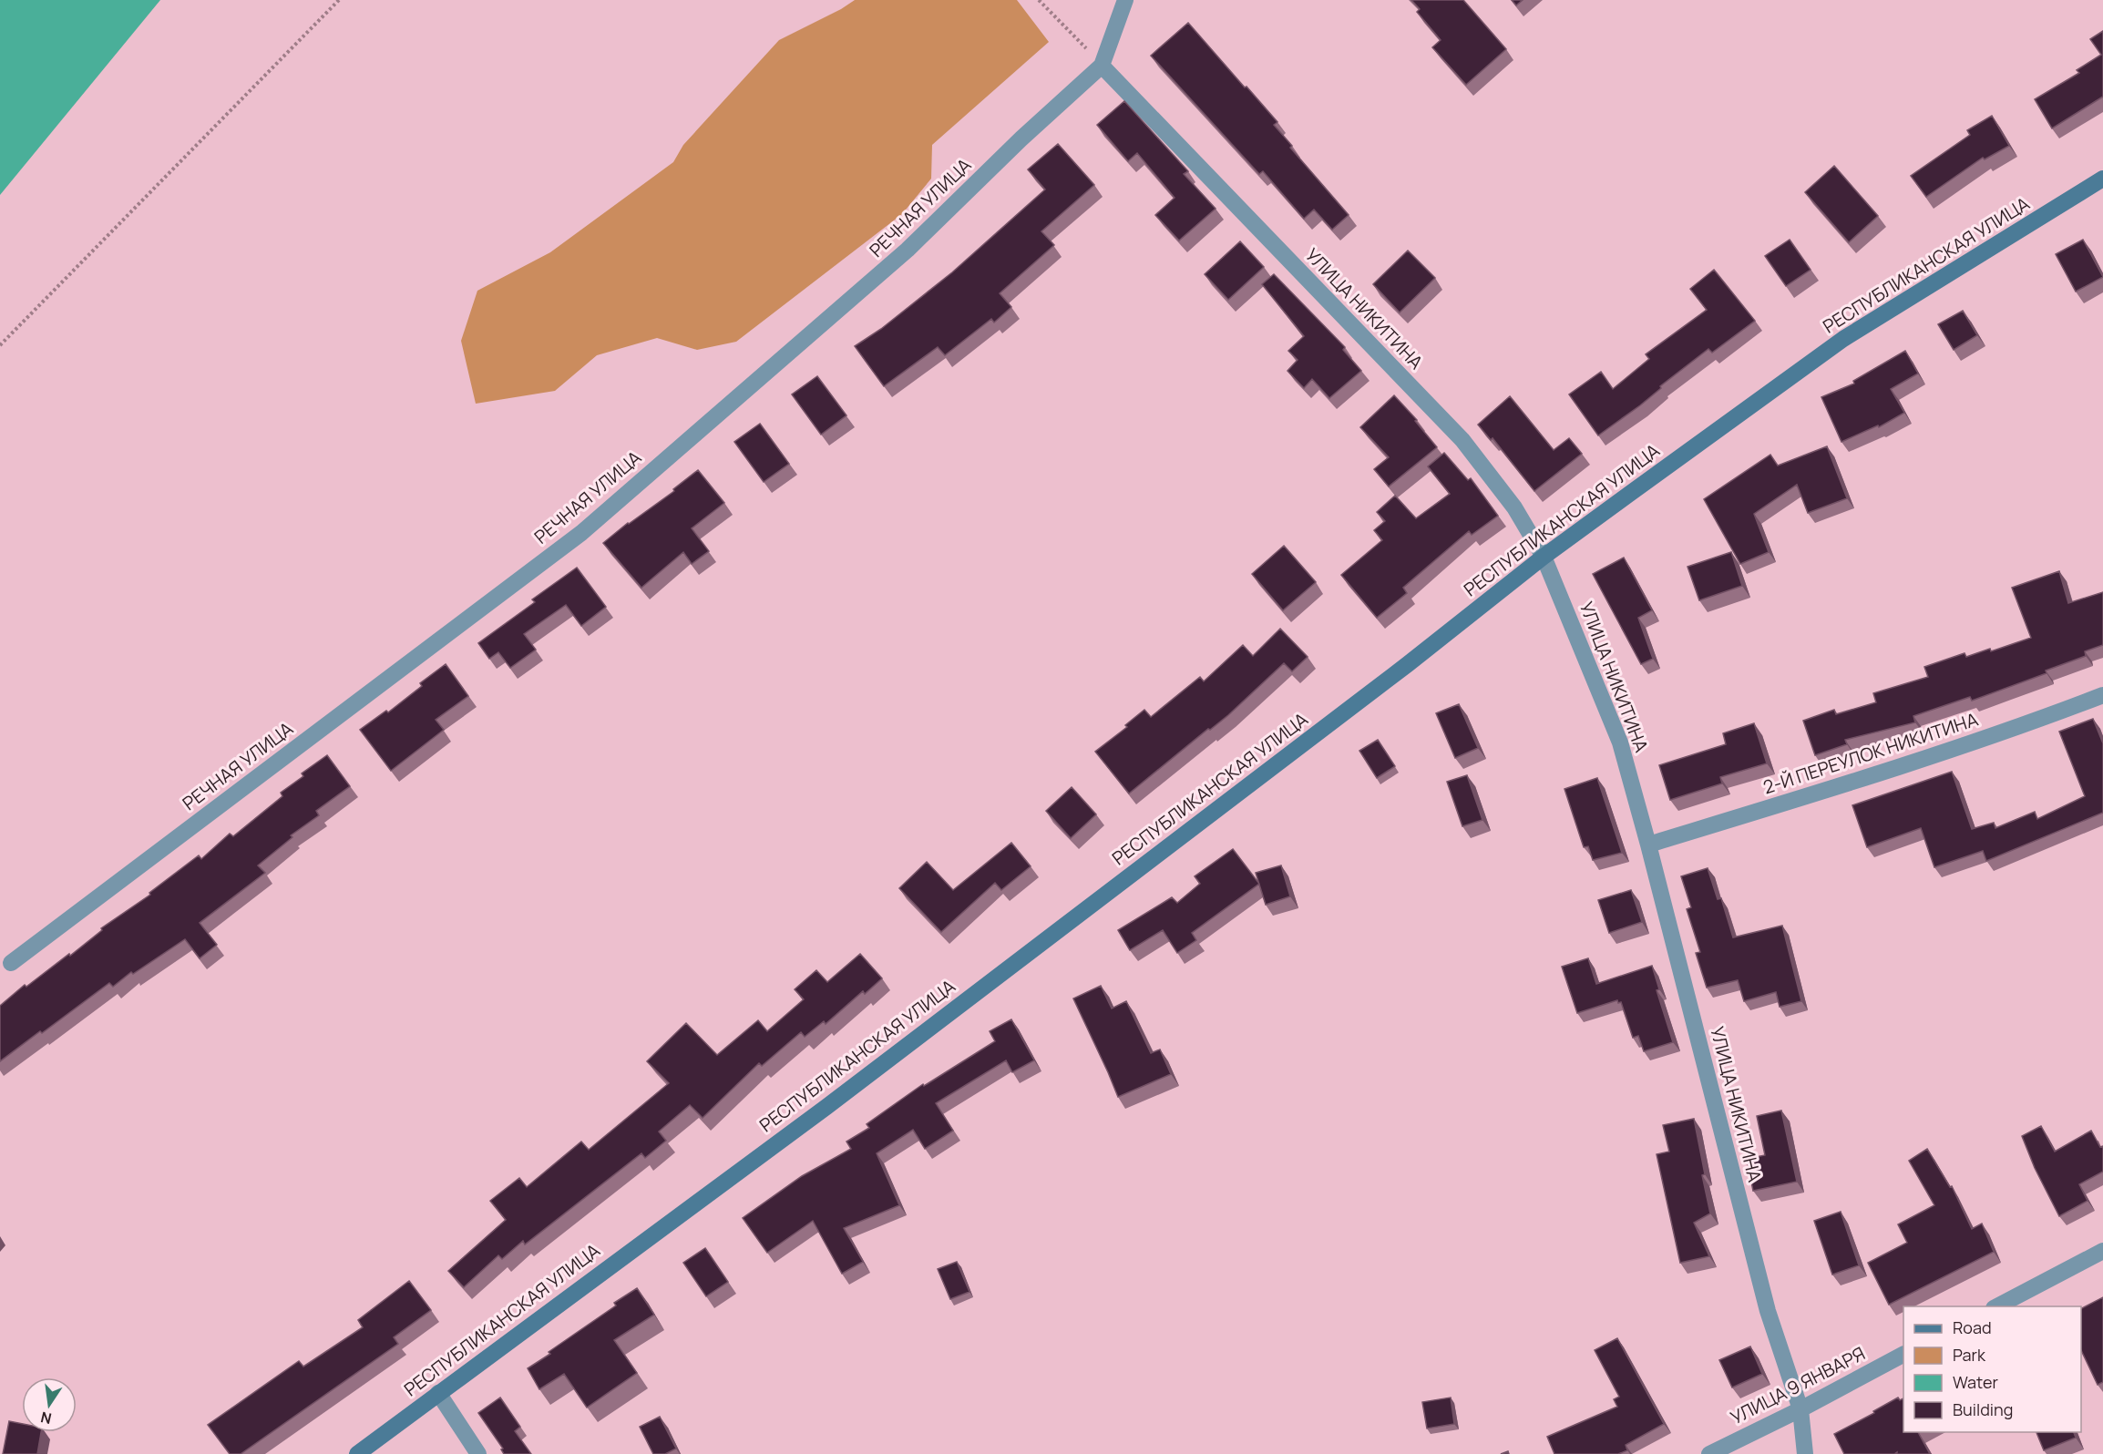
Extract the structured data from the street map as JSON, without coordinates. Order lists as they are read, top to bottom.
{
  "streets": {
    "street": [
      "РЕЧНАЯ УЛИЦА",
      "РЕСПУБЛИКАНСКАЯ УЛИЦА",
      "УЛИЦА НИКИТИНА",
      "2-Й ПЕРЕУЛОК НИКИТИНА",
      "УЛИЦА 9 ЯНВАРЯ"
    ]
  },
  "crossings": [
    ["РЕЧНАЯ УЛИЦА", "УЛИЦА НИКИТИНА"],
    ["РЕСПУБЛИКАНСКАЯ УЛИЦА", "УЛИЦА НИКИТИНА"],
    ["УЛИЦА НИКИТИНА", "2-Й ПЕРЕУЛОК НИКИТИНА"],
    ["УЛИЦА НИКИТИНА", "УЛИЦА 9 ЯНВАРЯ"]
  ],
  "legend": [
    "Road",
    "Park",
    "Water",
    "Building"
  ],
  "north": "bottom"
}
